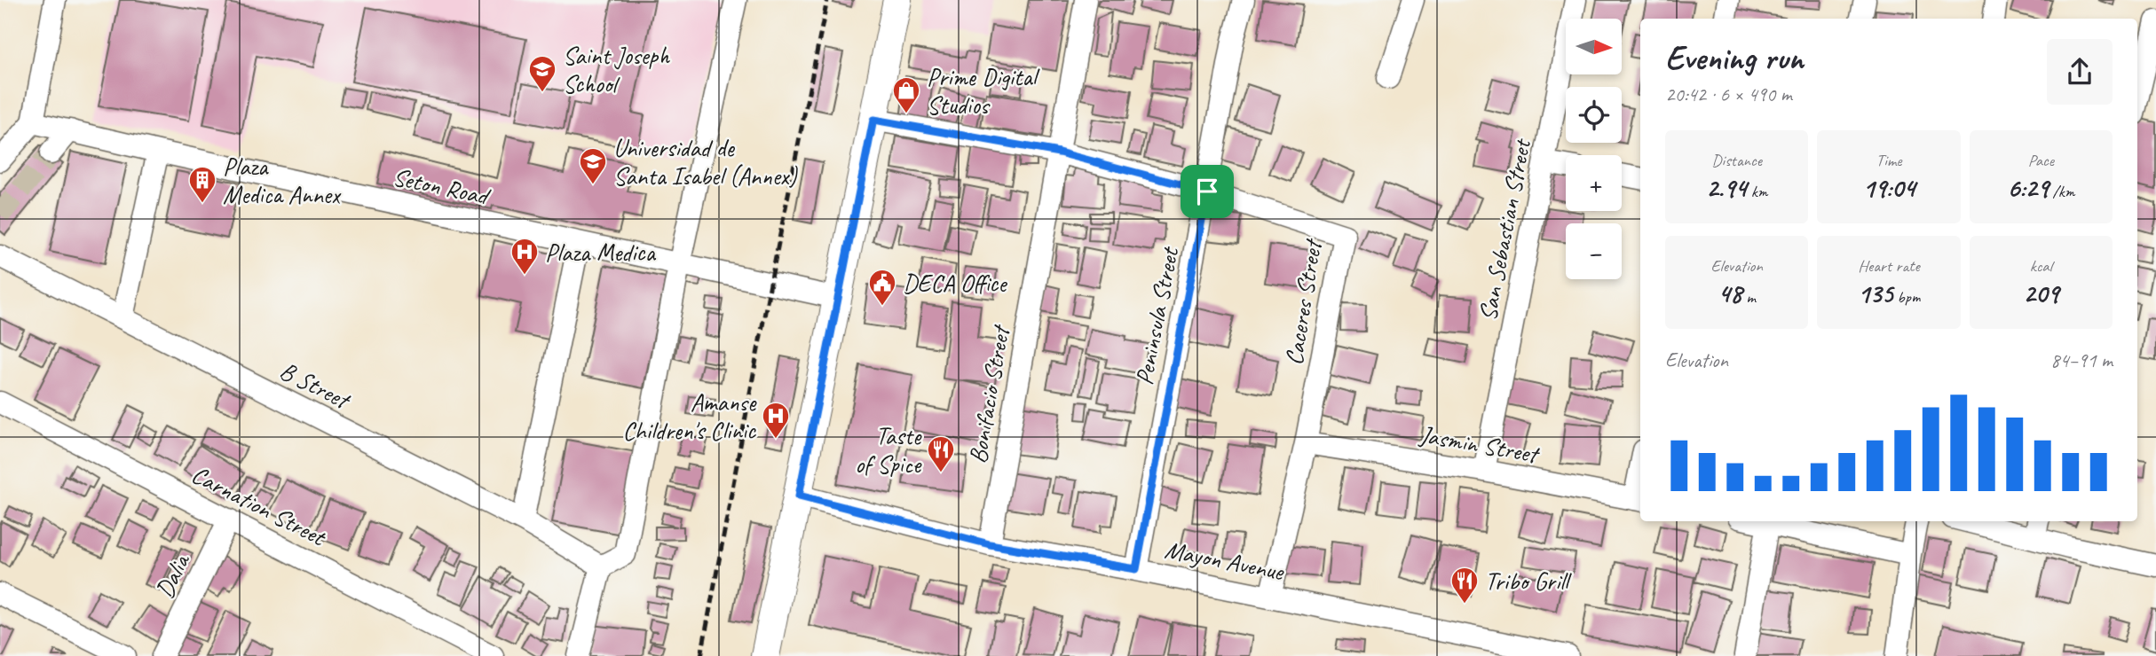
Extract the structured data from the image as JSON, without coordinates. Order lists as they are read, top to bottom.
{
  "streets": {
    "street": [
      "Seton Road",
      "San Sebastian Street",
      "Caceres Street",
      "Peninsula Street",
      "B Street",
      "Bonifacio Street",
      "Jasmin Street",
      "Carnation Street",
      "Mayon Avenue",
      "Dalia"
    ]
  },
  "crossings": [
    ["San Sebastian Street", "Jasmin Street"],
    ["Caceres Street", "Peninsula Street"],
    ["Caceres Street", "Bonifacio Street"],
    ["Caceres Street", "Jasmin Street"],
    ["Caceres Street", "Mayon Avenue"],
    ["Peninsula Street", "Mayon Avenue"],
    ["Bonifacio Street", "Mayon Avenue"],
    ["Carnation Street", "Dalia"]
  ],
  "places": {
    "school or university": ["Saint Joseph School", "Universidad de Santa Isabel (Annex)"],
    "shop": ["Prime Digital Studios"],
    "building": ["Plaza Medica Annex"],
    "hospital": ["Plaza Medica", "Amanse Children's Clinic"],
    "public building": ["DECA Office"],
    "restaurant": ["Taste of Spice", "Tribo Grill"]
  },
  "north": "right",
  "page": {
    "map_buttons": ["+", "−"],
    "heading": ["Evening run", "20:42 · 6 × 490 m"],
    "stats": [
      ["Distance", "2.94 km"],
      ["Time", "19:04"],
      ["Pace", "6:29 /km"],
      ["Elevation", "48 m"],
      ["Heart rate", "135 bpm"],
      ["kcal", "209"]
    ],
    "chart": ["Elevation", "84–91 m"]
  }
}
